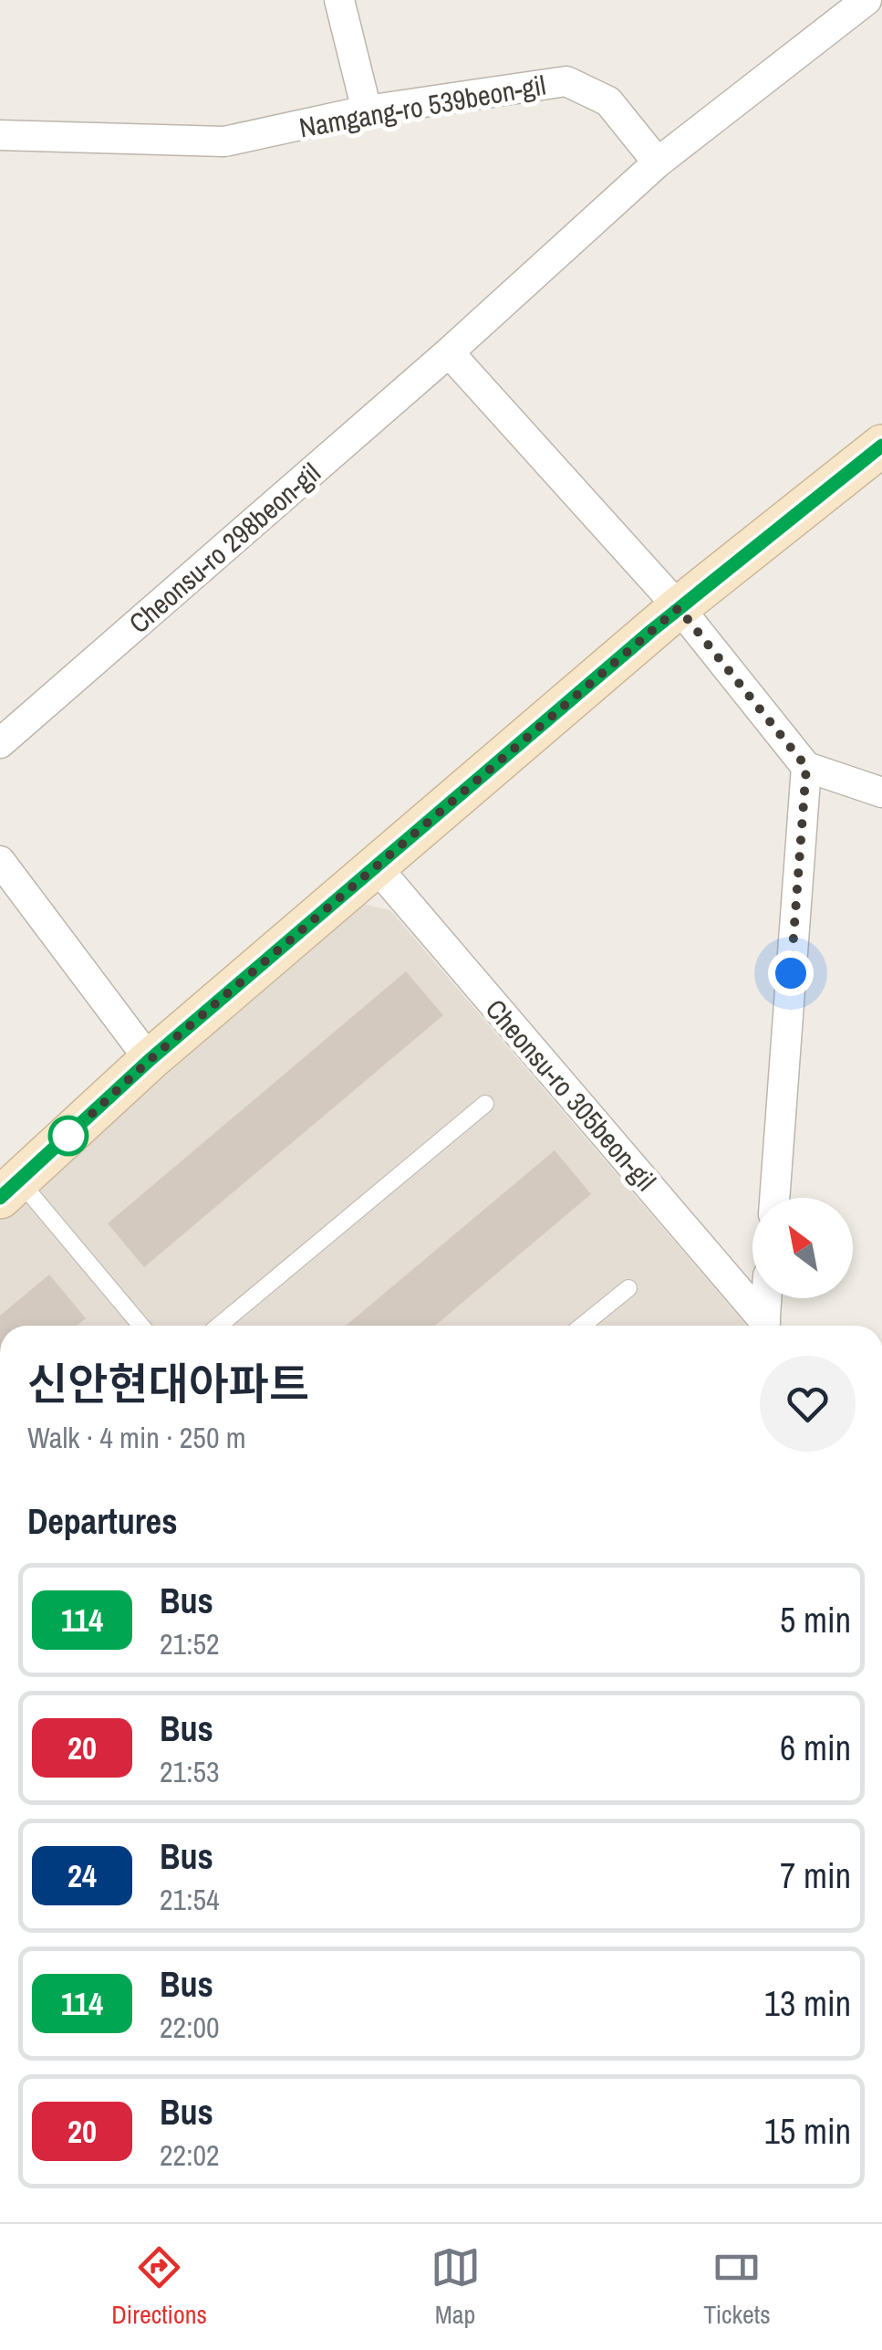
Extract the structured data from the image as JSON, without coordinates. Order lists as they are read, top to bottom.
{
  "streets": {
    "street": ["Namgang-ro 539beon-gil", "Cheonsu-ro 298beon-gil", "Cheonsu-ro 305beon-gil"]
  },
  "crossings": [
    ["Namgang-ro 539beon-gil", "Cheonsu-ro 298beon-gil"]
  ],
  "lines": ["bus line 114"],
  "north": "top left",
  "page": {
    "heading": [
      ["신안현대아파트", "Walk · 4 min · 250 m"],
      "Departures"
    ],
    "list": [
      {
        "mark": "114",
        "name": "Bus",
        "note": "21:52",
        "value": "5 min"
      },
      {
        "mark": "20",
        "name": "Bus",
        "note": "21:53",
        "value": "6 min"
      },
      {
        "mark": "24",
        "name": "Bus",
        "note": "21:54",
        "value": "7 min"
      },
      {
        "mark": "114",
        "name": "Bus",
        "note": "22:00",
        "value": "13 min"
      },
      {
        "mark": "20",
        "name": "Bus",
        "note": "22:02",
        "value": "15 min"
      }
    ],
    "tabs": ["Directions", "Map", "Tickets"]
  }
}
